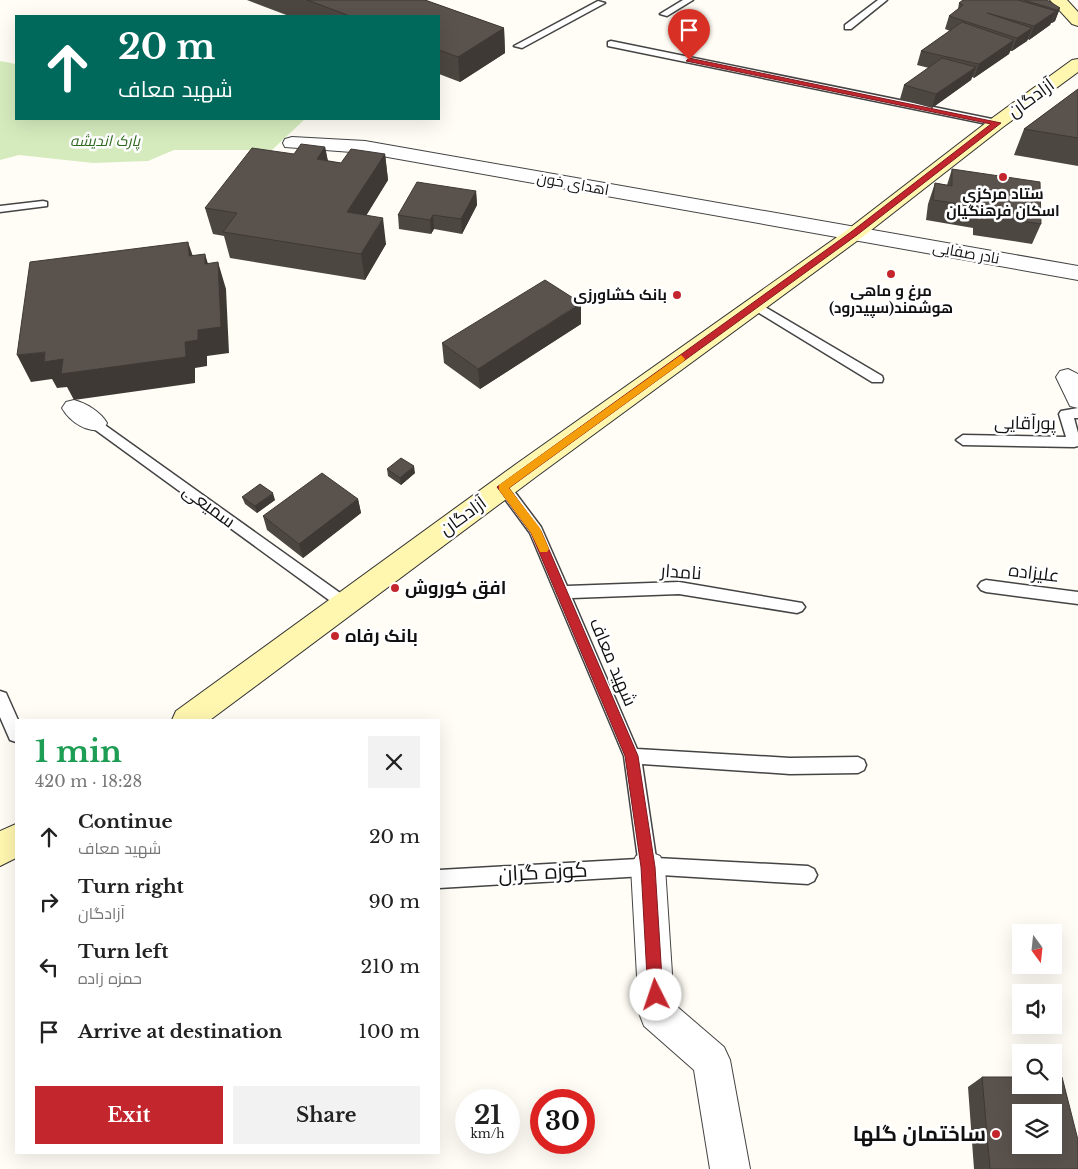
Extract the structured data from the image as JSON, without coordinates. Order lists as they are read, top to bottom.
{
  "streets": {
    "main road": ["آزادگان"],
    "street": ["اهدای خون", "نادر صفایی", "سمیعی"],
    "lane": [
      "پورآقایی",
      "نامدار",
      "علیزاده",
      "شهید معاف",
      "کوزه گران"
    ]
  },
  "crossings": [
    ["آزادگان", "اهدای خون"],
    ["آزادگان", "نادر صفایی"],
    ["آزادگان", "سمیعی"],
    ["آزادگان", "شهید معاف"],
    ["اهدای خون", "نادر صفایی"],
    ["نامدار", "شهید معاف"],
    ["شهید معاف", "کوزه گران"]
  ],
  "parks": ["پارک اندیشه"],
  "places": [
    "ستاد مرکزی اسکان فرهنگیان",
    "مرغ و ماهی هوشمند(سپیدرود)",
    "بانک کشاورزی",
    "افق کوروش",
    "بانک رفاه",
    "ساختمان گلها"
  ],
  "north": "bottom",
  "page": {
    "turn": ["20 m", "شهید معاف"],
    "heading": ["1 min", "420 m · 18:28"],
    "list": [
      {
        "name": "Continue",
        "note": "شهید معاف",
        "value": "20 m"
      },
      {
        "name": "Turn right",
        "note": "آزادگان",
        "value": "90 m"
      },
      {
        "name": "Turn left",
        "note": "حمزه زاده",
        "value": "210 m"
      },
      {
        "name": "Arrive at destination",
        "value": "100 m"
      }
    ],
    "buttons": ["Exit", "Share"],
    "speed": "21 km/h",
    "limit": "30"
  }
}
